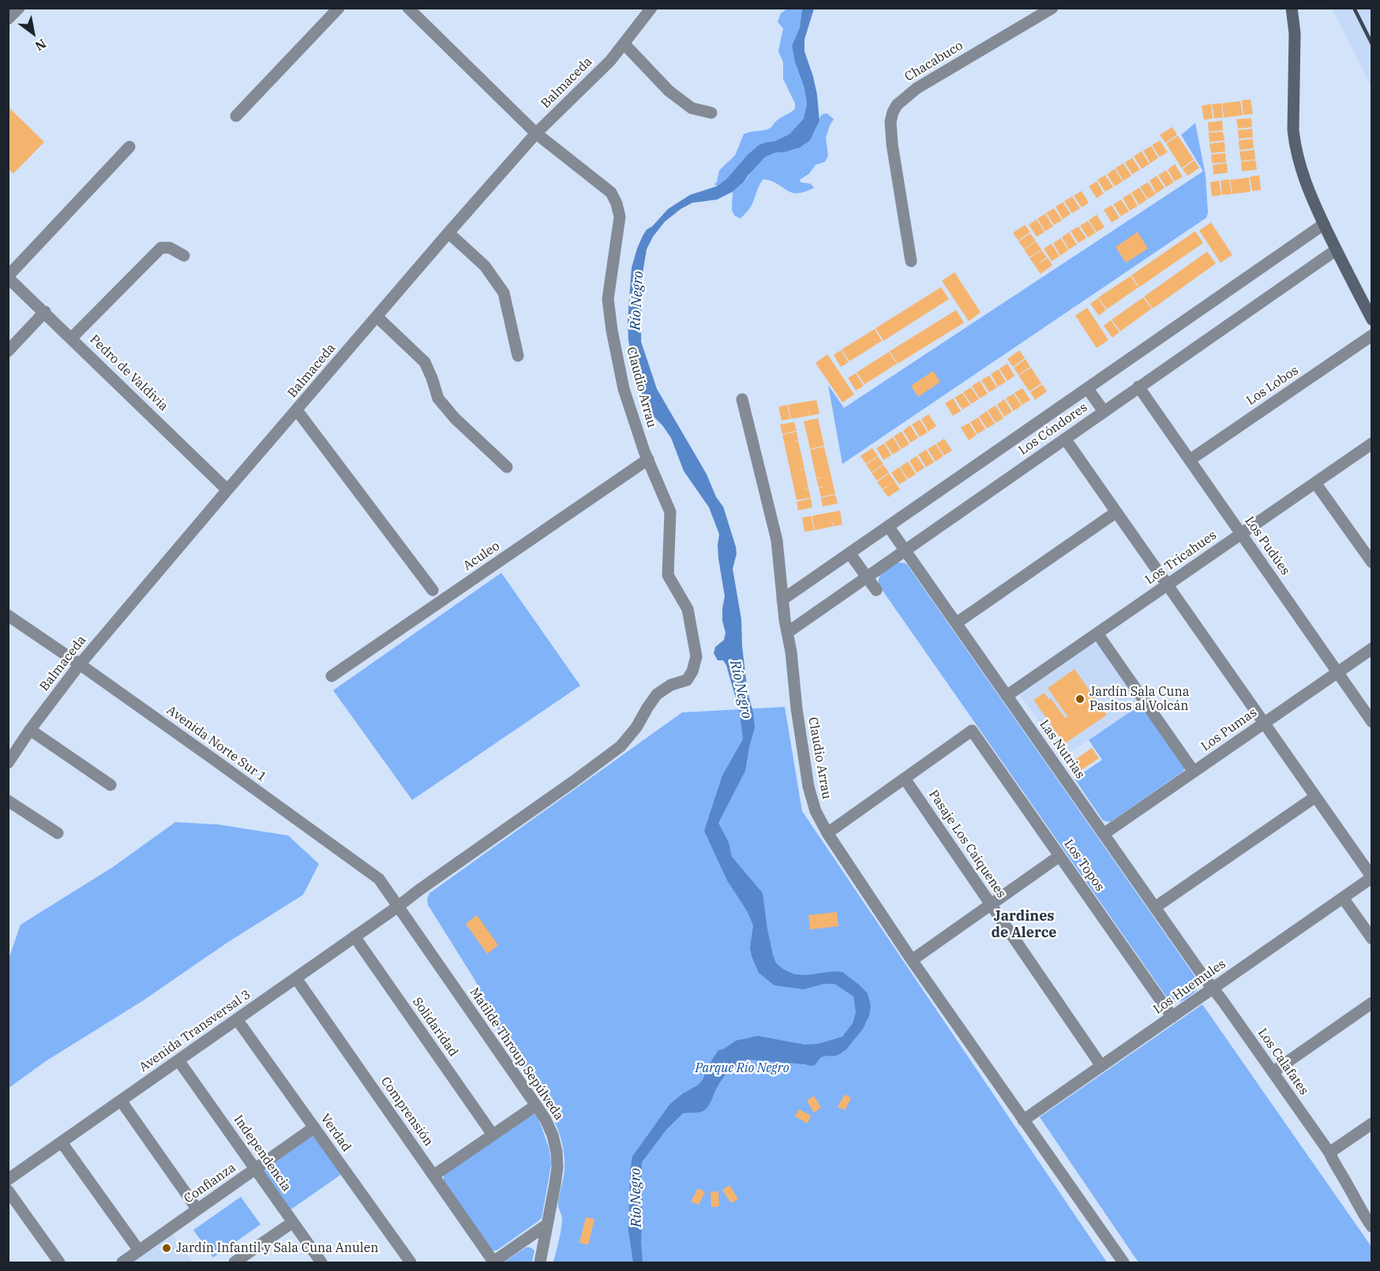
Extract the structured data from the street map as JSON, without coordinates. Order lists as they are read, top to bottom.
{
  "streets": {
    "street": [
      "Chacabuco",
      "Balmaceda",
      "Pedro de Valdivia",
      "Los Lobos",
      "Claudio Arrau",
      "Los Cóndores",
      "Los Pudúes",
      "Aculeo",
      "Los Tricahues",
      "Los Pumas",
      "Avenida Norte Sur 1",
      "Las Nutrias",
      "Pasaje Los Caiquenes",
      "Los Topos",
      "Los Huemules",
      "Solidaridad",
      "Avenida Transversal 3",
      "Matilde Throup Sepúlveda",
      "Los Calafates",
      "Comprensión",
      "Verdad",
      "Independencia",
      "Confianza"
    ]
  },
  "crossings": [
    ["Balmaceda", "Pedro de Valdivia"],
    ["Balmaceda", "Claudio Arrau"],
    ["Balmaceda", "Avenida Norte Sur 1"],
    ["Los Lobos", "Los Pudúes"],
    ["Claudio Arrau", "Los Cóndores"],
    ["Claudio Arrau", "Aculeo"],
    ["Claudio Arrau", "Los Huemules"],
    ["Claudio Arrau", "Avenida Transversal 3"],
    ["Los Cóndores", "Los Pudúes"],
    ["Los Cóndores", "Las Nutrias"],
    ["Los Pudúes", "Los Tricahues"],
    ["Los Pudúes", "Los Pumas"],
    ["Los Tricahues", "Las Nutrias"],
    ["Los Pumas", "Las Nutrias"],
    ["Avenida Norte Sur 1", "Avenida Transversal 3"],
    ["Avenida Norte Sur 1", "Matilde Throup Sepúlveda"],
    ["Las Nutrias", "Los Huemules"],
    ["Las Nutrias", "Los Calafates"],
    ["Pasaje Los Caiquenes", "Los Topos"],
    ["Pasaje Los Caiquenes", "Los Huemules"],
    ["Los Topos", "Los Huemules"],
    ["Los Huemules", "Los Calafates"],
    ["Solidaridad", "Avenida Transversal 3"],
    ["Avenida Transversal 3", "Matilde Throup Sepúlveda"],
    ["Avenida Transversal 3", "Comprensión"],
    ["Avenida Transversal 3", "Verdad"],
    ["Avenida Transversal 3", "Independencia"],
    ["Verdad", "Confianza"],
    ["Independencia", "Confianza"]
  ],
  "districts": ["Jardines de Alerce"],
  "water": ["Río Negro"],
  "parks": ["Parque Río Negro"],
  "places": ["Jardín Sala Cuna Pasitos al Volcán", "Jardín Infantil y Sala Cuna Anulen"],
  "north": "bottom right"
}
